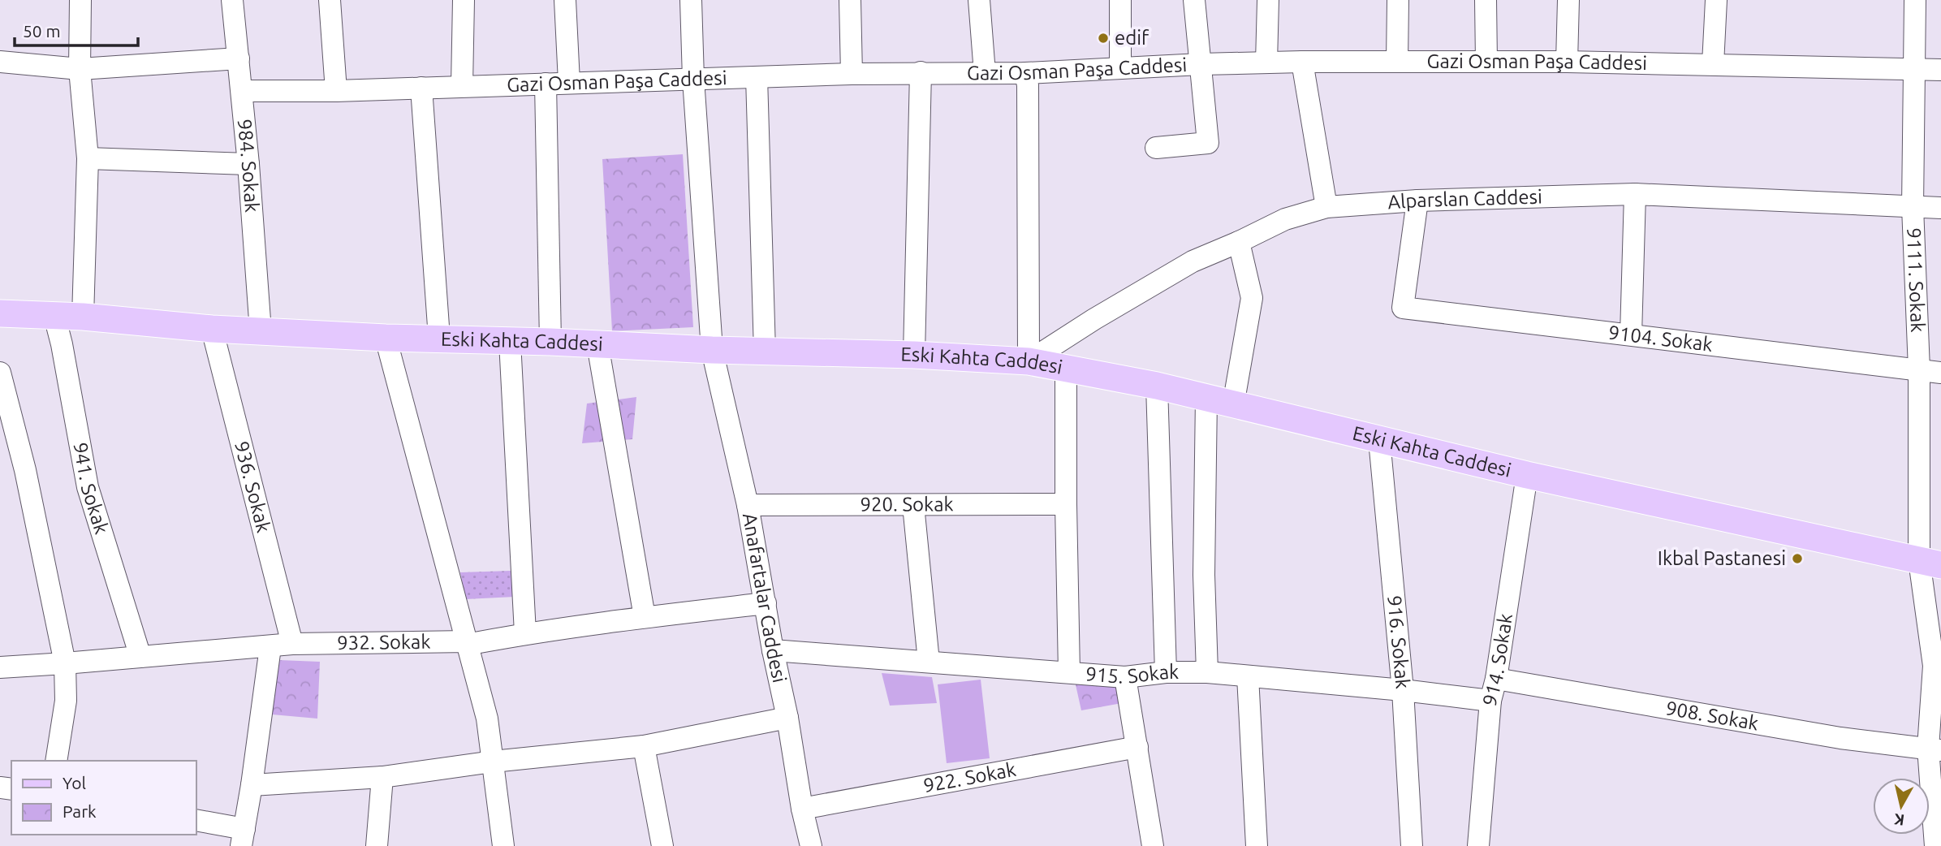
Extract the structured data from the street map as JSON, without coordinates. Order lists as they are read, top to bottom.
{
  "streets": {
    "main road": ["Eski Kahta Caddesi"],
    "street": [
      "Gazi Osman Paşa Caddesi",
      "984. Sokak",
      "Alparslan Caddesi",
      "9111. Sokak",
      "9104. Sokak",
      "936. Sokak",
      "941. Sokak",
      "920. Sokak",
      "Anafartalar Caddesi",
      "932. Sokak",
      "916. Sokak",
      "914. Sokak",
      "915. Sokak",
      "908. Sokak",
      "922. Sokak"
    ]
  },
  "crossings": [
    ["Gazi Osman Paşa Caddesi", "984. Sokak"],
    ["Gazi Osman Paşa Caddesi", "9111. Sokak"],
    ["Gazi Osman Paşa Caddesi", "Anafartalar Caddesi"],
    ["984. Sokak", "Eski Kahta Caddesi"],
    ["Alparslan Caddesi", "9111. Sokak"],
    ["Alparslan Caddesi", "9104. Sokak"],
    ["Alparslan Caddesi", "Eski Kahta Caddesi"],
    ["9111. Sokak", "9104. Sokak"],
    ["9111. Sokak", "Eski Kahta Caddesi"],
    ["9111. Sokak", "908. Sokak"],
    ["Eski Kahta Caddesi", "936. Sokak"],
    ["Eski Kahta Caddesi", "941. Sokak"],
    ["Eski Kahta Caddesi", "Anafartalar Caddesi"],
    ["Eski Kahta Caddesi", "916. Sokak"],
    ["Eski Kahta Caddesi", "914. Sokak"],
    ["936. Sokak", "932. Sokak"],
    ["941. Sokak", "932. Sokak"],
    ["920. Sokak", "Anafartalar Caddesi"],
    ["Anafartalar Caddesi", "932. Sokak"],
    ["Anafartalar Caddesi", "915. Sokak"],
    ["Anafartalar Caddesi", "922. Sokak"],
    ["916. Sokak", "915. Sokak"],
    ["914. Sokak", "915. Sokak"],
    ["914. Sokak", "908. Sokak"]
  ],
  "places": ["edif", "Ikbal Pastanesi"],
  "legend": ["Yol", "Park"],
  "scale_bar": "50 m",
  "north": "bottom"
}
